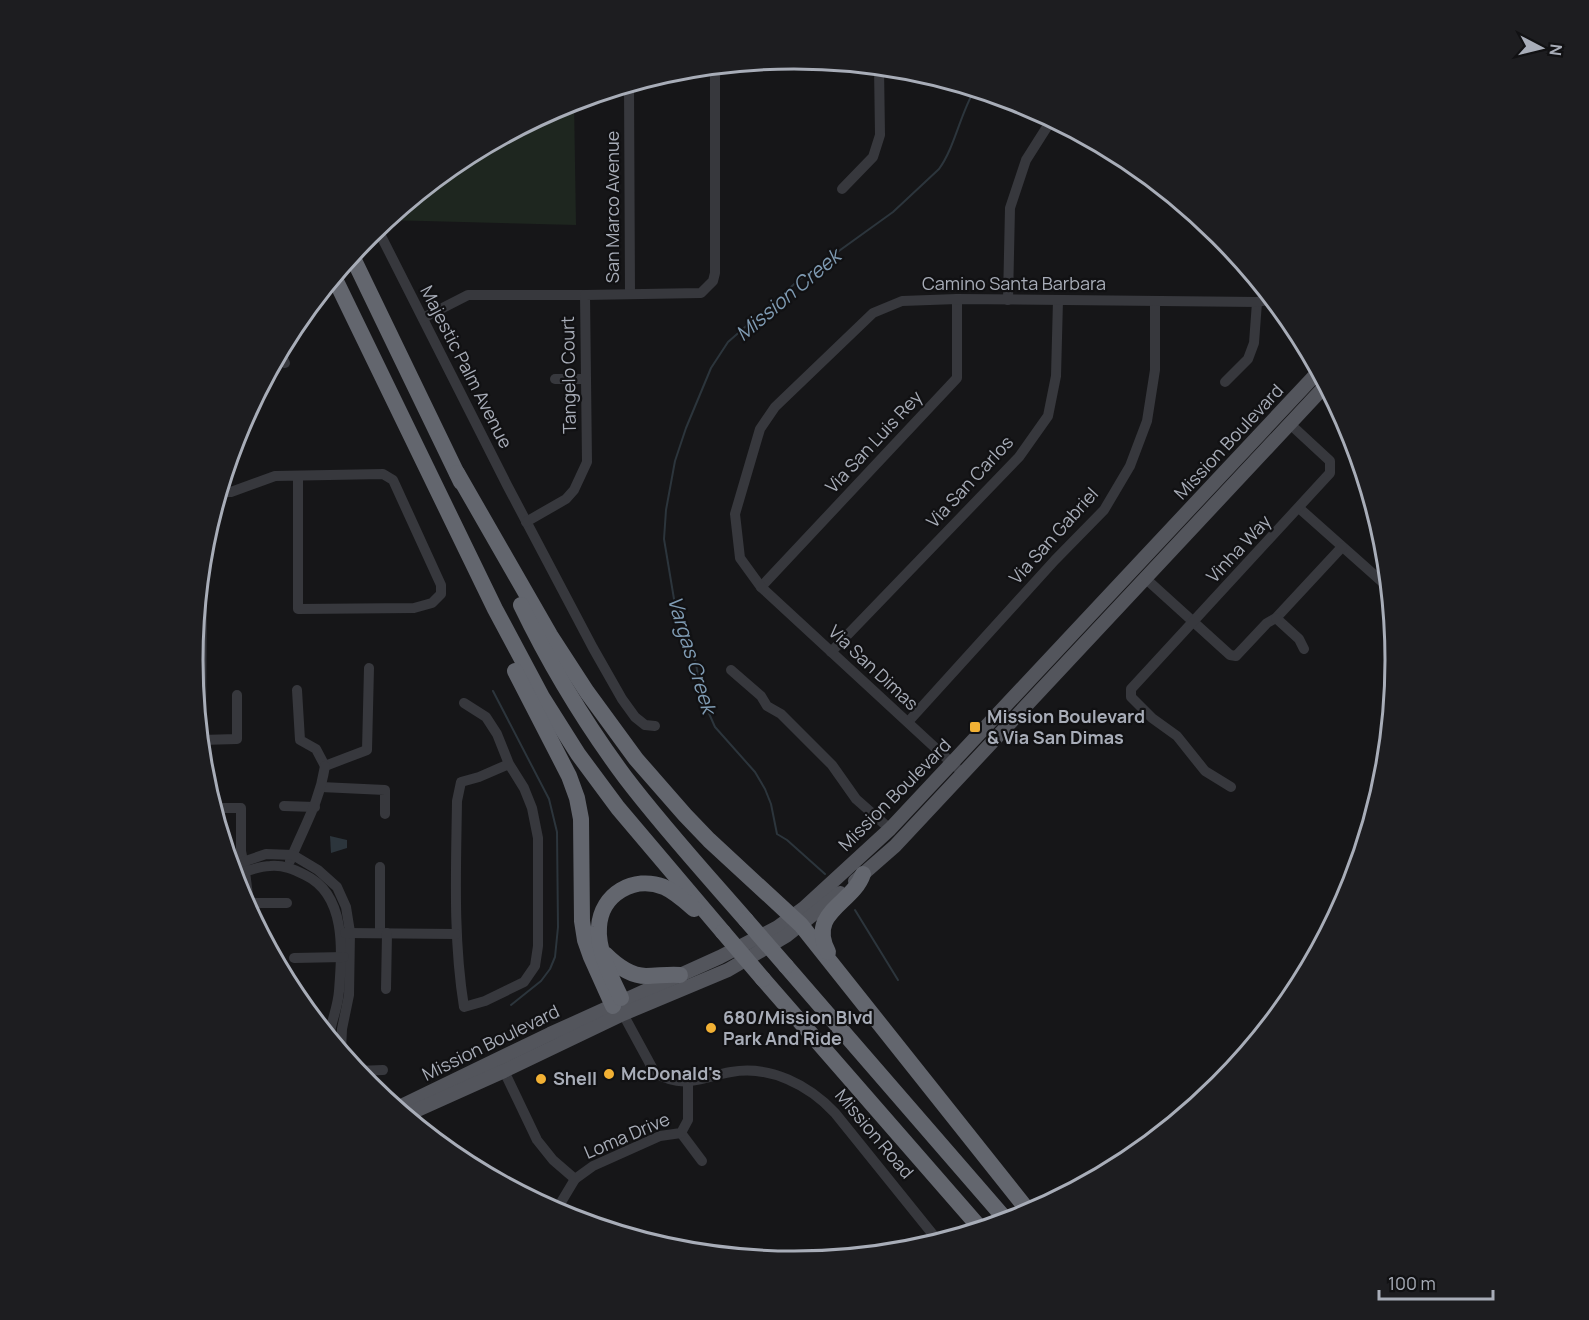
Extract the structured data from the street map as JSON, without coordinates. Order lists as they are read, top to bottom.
{
  "streets": {
    "main road": ["Mission Boulevard"],
    "street": [
      "San Marco Avenue",
      "Camino Santa Barbara",
      "Majestic Palm Avenue",
      "Tangelo Court",
      "Via San Luis Rey",
      "Via San Carlos",
      "Via San Gabriel",
      "Vinha Way",
      "Via San Dimas",
      "Mission Road",
      "Loma Drive"
    ]
  },
  "crossings": [
    ["San Marco Avenue", "Tangelo Court"],
    ["Camino Santa Barbara", "Via San Luis Rey"],
    ["Camino Santa Barbara", "Via San Carlos"],
    ["Camino Santa Barbara", "Via San Gabriel"],
    ["Camino Santa Barbara", "Via San Dimas"],
    ["Majestic Palm Avenue", "Tangelo Court"],
    ["Via San Luis Rey", "Via San Dimas"],
    ["Mission Boulevard", "Vinha Way"],
    ["Mission Boulevard", "Via San Dimas"],
    ["Mission Boulevard", "Mission Road"],
    ["Via San Carlos", "Via San Dimas"],
    ["Via San Gabriel", "Via San Dimas"],
    ["Mission Road", "Loma Drive"]
  ],
  "water": ["Mission Creek", "Vargas Creek"],
  "places": {
    "transit": ["Mission Boulevard & Via San Dimas"],
    "other": ["680/Mission Blvd Park And Ride", "McDonald's", "Shell"]
  },
  "scale_bar": "100 m",
  "north": "right"
}
